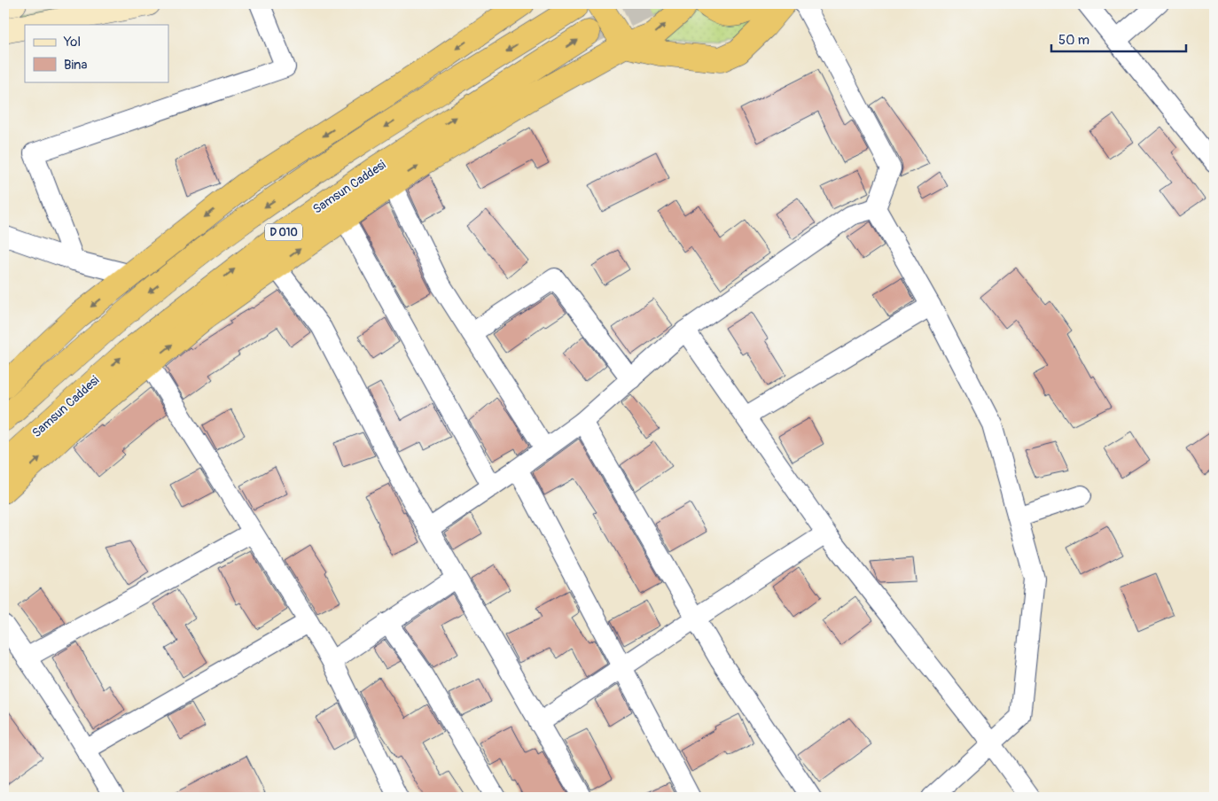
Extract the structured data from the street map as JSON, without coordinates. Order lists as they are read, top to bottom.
{
  "streets": {
    "highway": ["Samsun Caddesi", "D 010"]
  },
  "legend": ["Yol", "Bina"],
  "scale_bar": "50 m"
}
